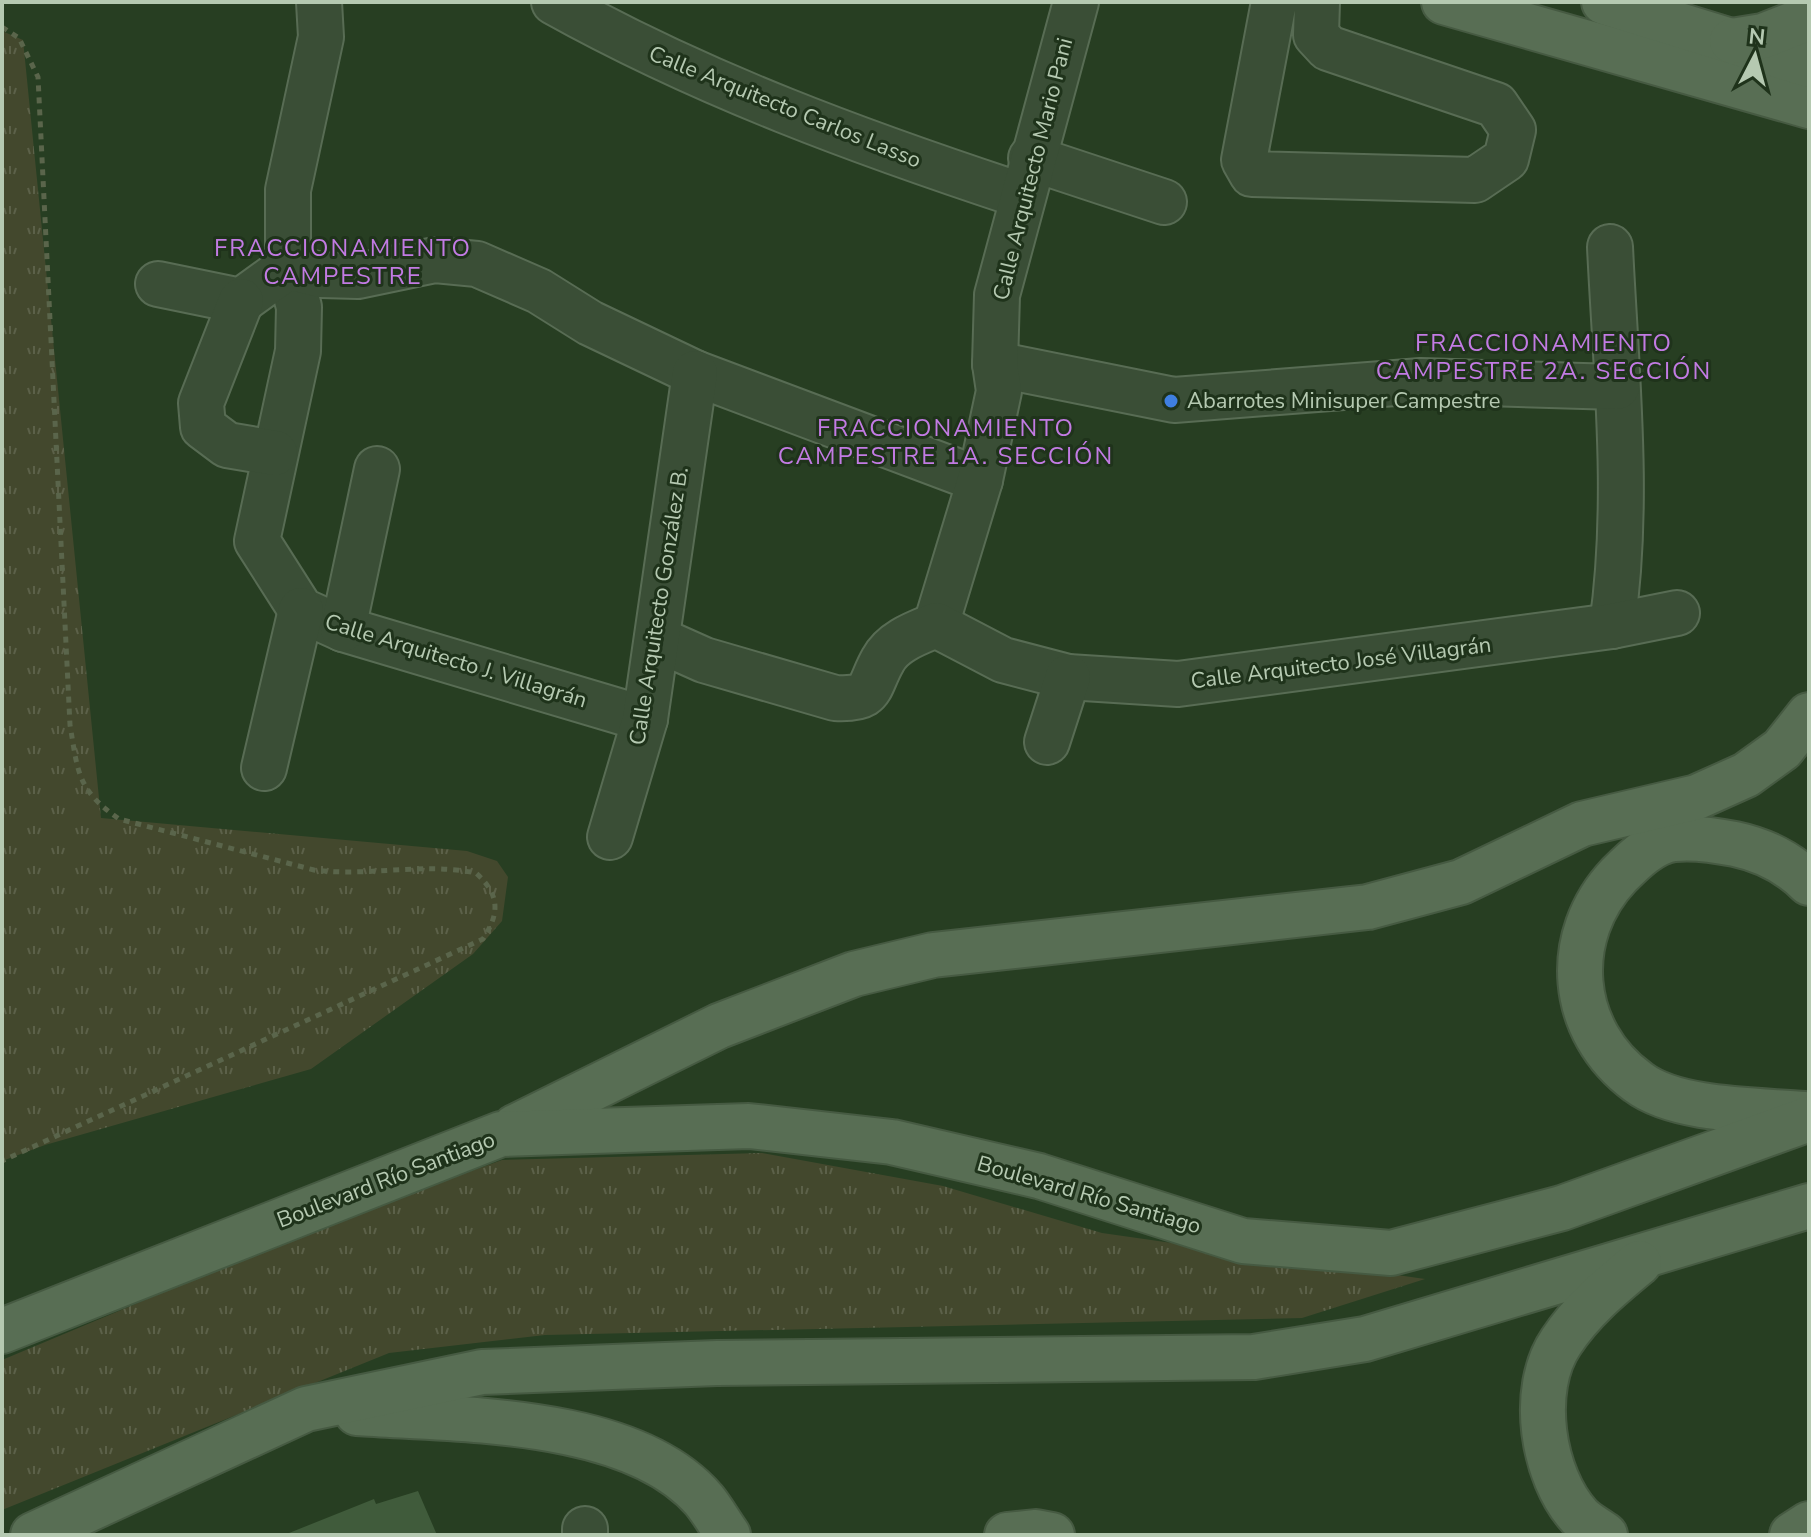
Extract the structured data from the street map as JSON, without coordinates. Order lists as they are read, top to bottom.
{
  "streets": {
    "main road": ["Boulevard Río Santiago"],
    "street": [
      "Calle Arquitecto Carlos Lasso",
      "Calle Arquitecto Mario Pani",
      "Calle Arquitecto González B.",
      "Calle Arquitecto J. Villagrán",
      "Calle Arquitecto José Villagrán"
    ]
  },
  "crossings": [
    ["Calle Arquitecto Carlos Lasso", "Calle Arquitecto Mario Pani"],
    ["Calle Arquitecto González B.", "Calle Arquitecto J. Villagrán"]
  ],
  "districts": ["FRACCIONAMIENTO CAMPESTRE", "FRACCIONAMIENTO CAMPESTRE 2A. SECCIÓN", "FRACCIONAMIENTO CAMPESTRE 1A. SECCIÓN"],
  "places": ["Abarrotes Minisuper Campestre"],
  "north": "top"
}
